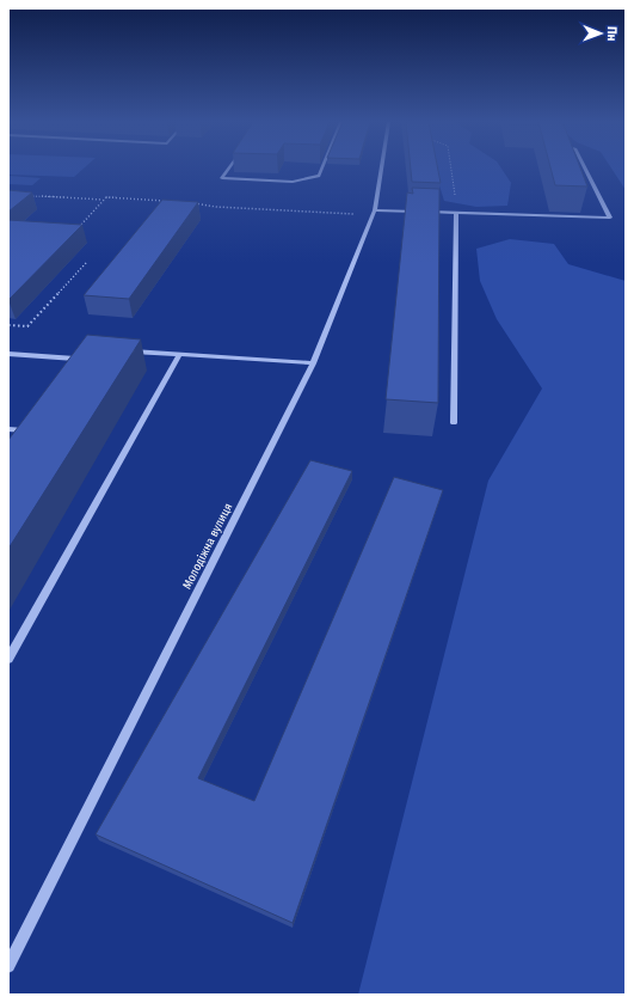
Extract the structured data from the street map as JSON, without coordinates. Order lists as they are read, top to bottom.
{
  "streets": {
    "street": ["Молодіжна вулиця"]
  },
  "north": "right"
}
